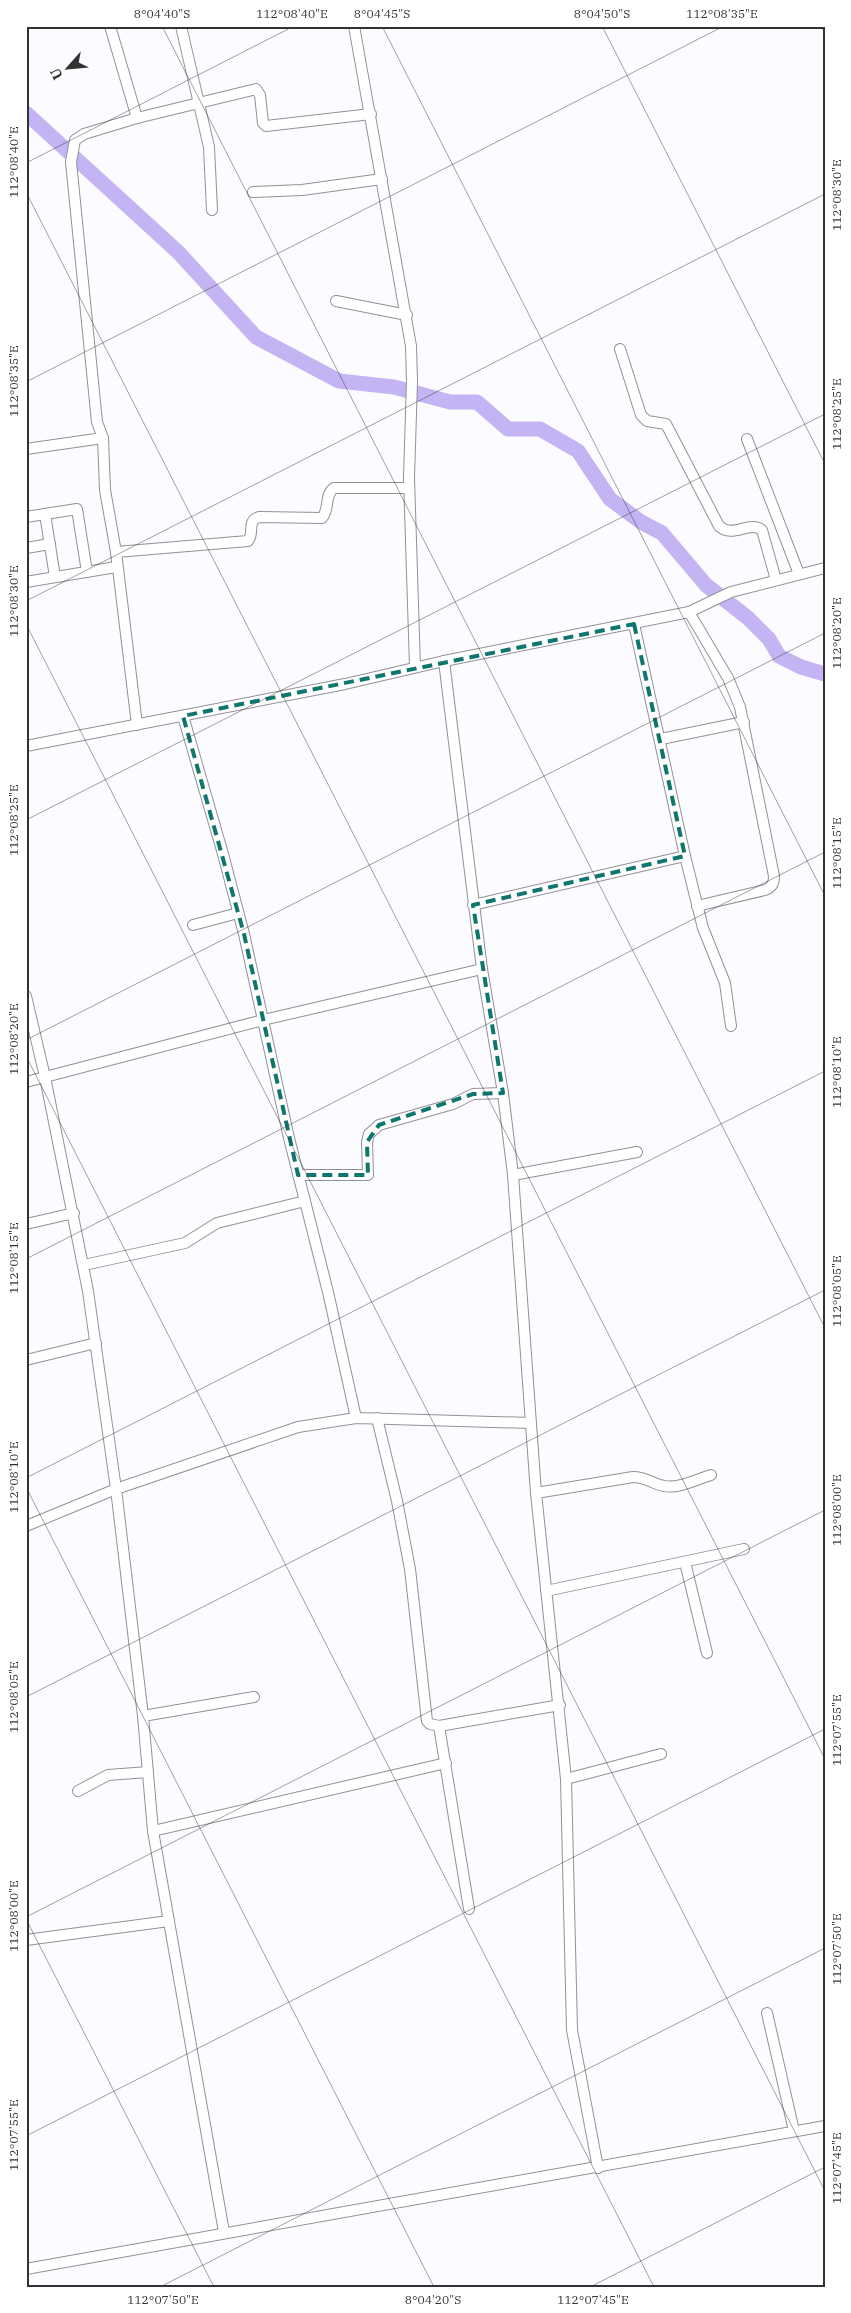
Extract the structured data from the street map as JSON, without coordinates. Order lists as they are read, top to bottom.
{
  "north": "bottom left",
  "coordinates": [
    "8°04'40\"S",
    "112°08'40\"E",
    "8°04'45\"S",
    "8°04'50\"S",
    "112°08'35\"E",
    "112°08'30\"E",
    "112°08'25\"E",
    "112°08'20\"E",
    "112°08'15\"E",
    "112°08'10\"E",
    "112°08'05\"E",
    "112°08'00\"E",
    "112°07'55\"E",
    "112°07'50\"E",
    "112°07'45\"E",
    "8°04'20\"S"
  ]
}
